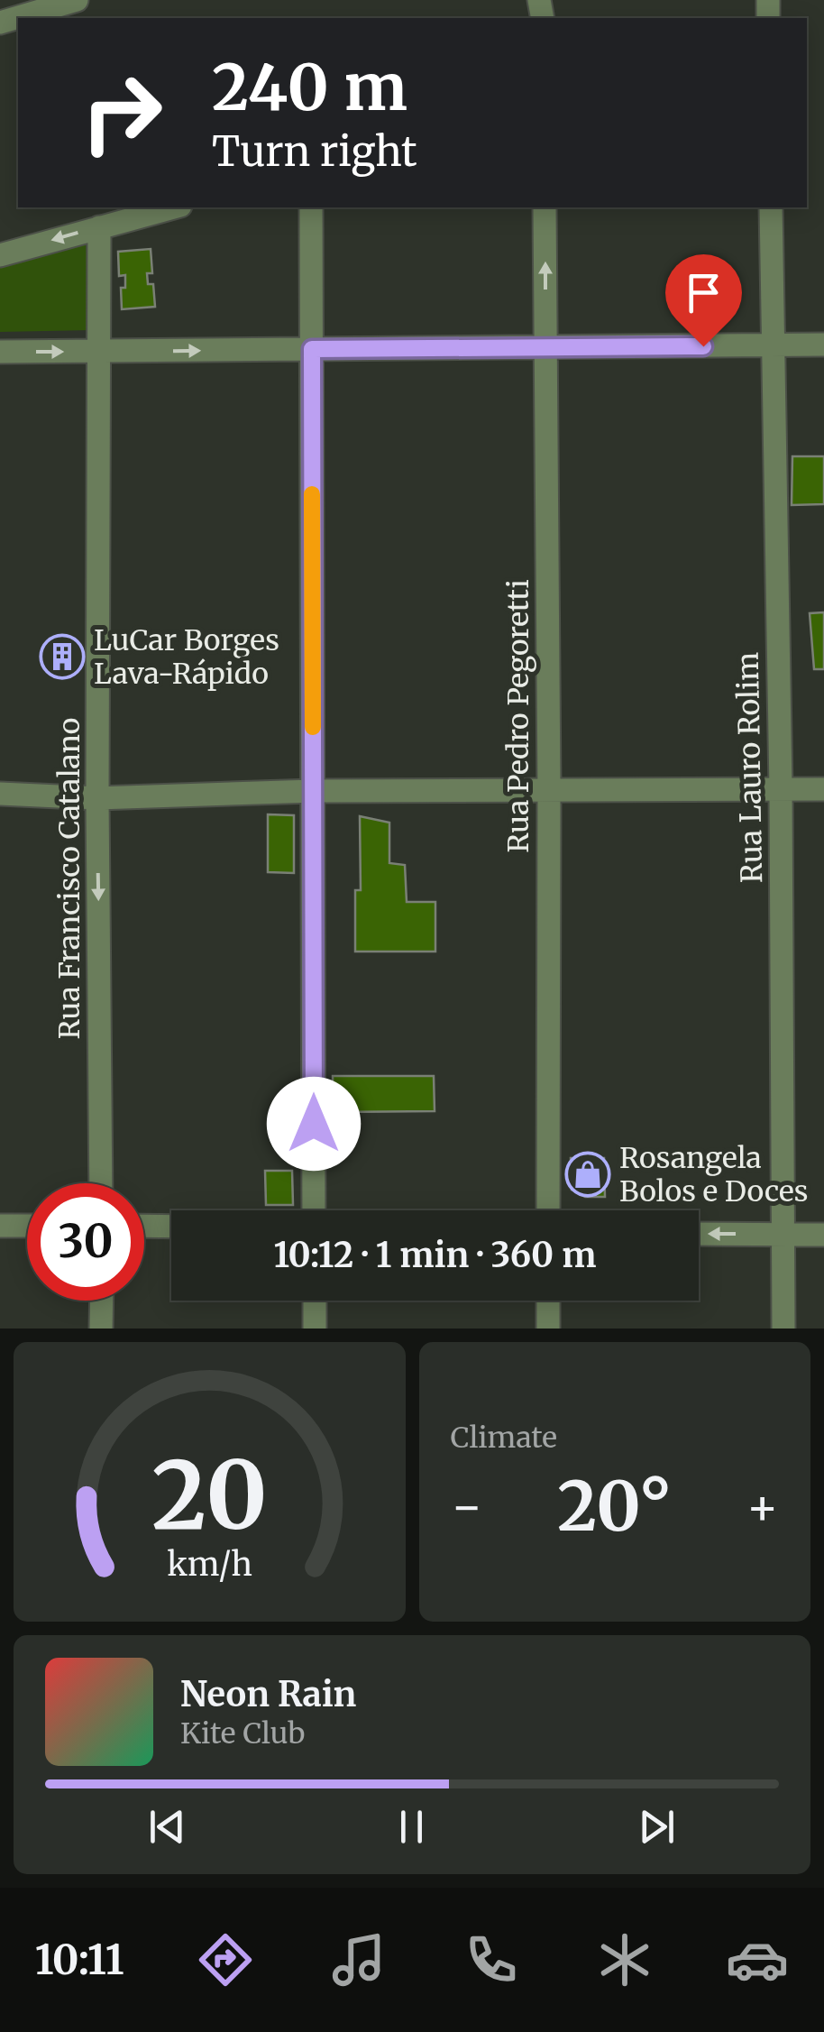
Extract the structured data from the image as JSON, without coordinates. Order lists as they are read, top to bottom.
{
  "streets": {
    "street": ["Rua Pedro Pegoretti", "Rua Lauro Rolim", "Rua Francisco Catalano"]
  },
  "one_way": ["Rua Francisco Catalano"],
  "places": {
    "building": ["LuCar Borges Lava-Rápido"],
    "shop": ["Rosangela Bolos e Doces"]
  },
  "page": {
    "turn": ["240 m", "Turn right"],
    "limit": "30",
    "trip": "10:12 · 1 min · 360 m",
    "tile": "Climate",
    "heat": ["−", "20°", "+"],
    "song": ["Neon Rain", "Kite Club"],
    "tabs": "10:11",
    "gauge": ["20", "km/h"]
  }
}
